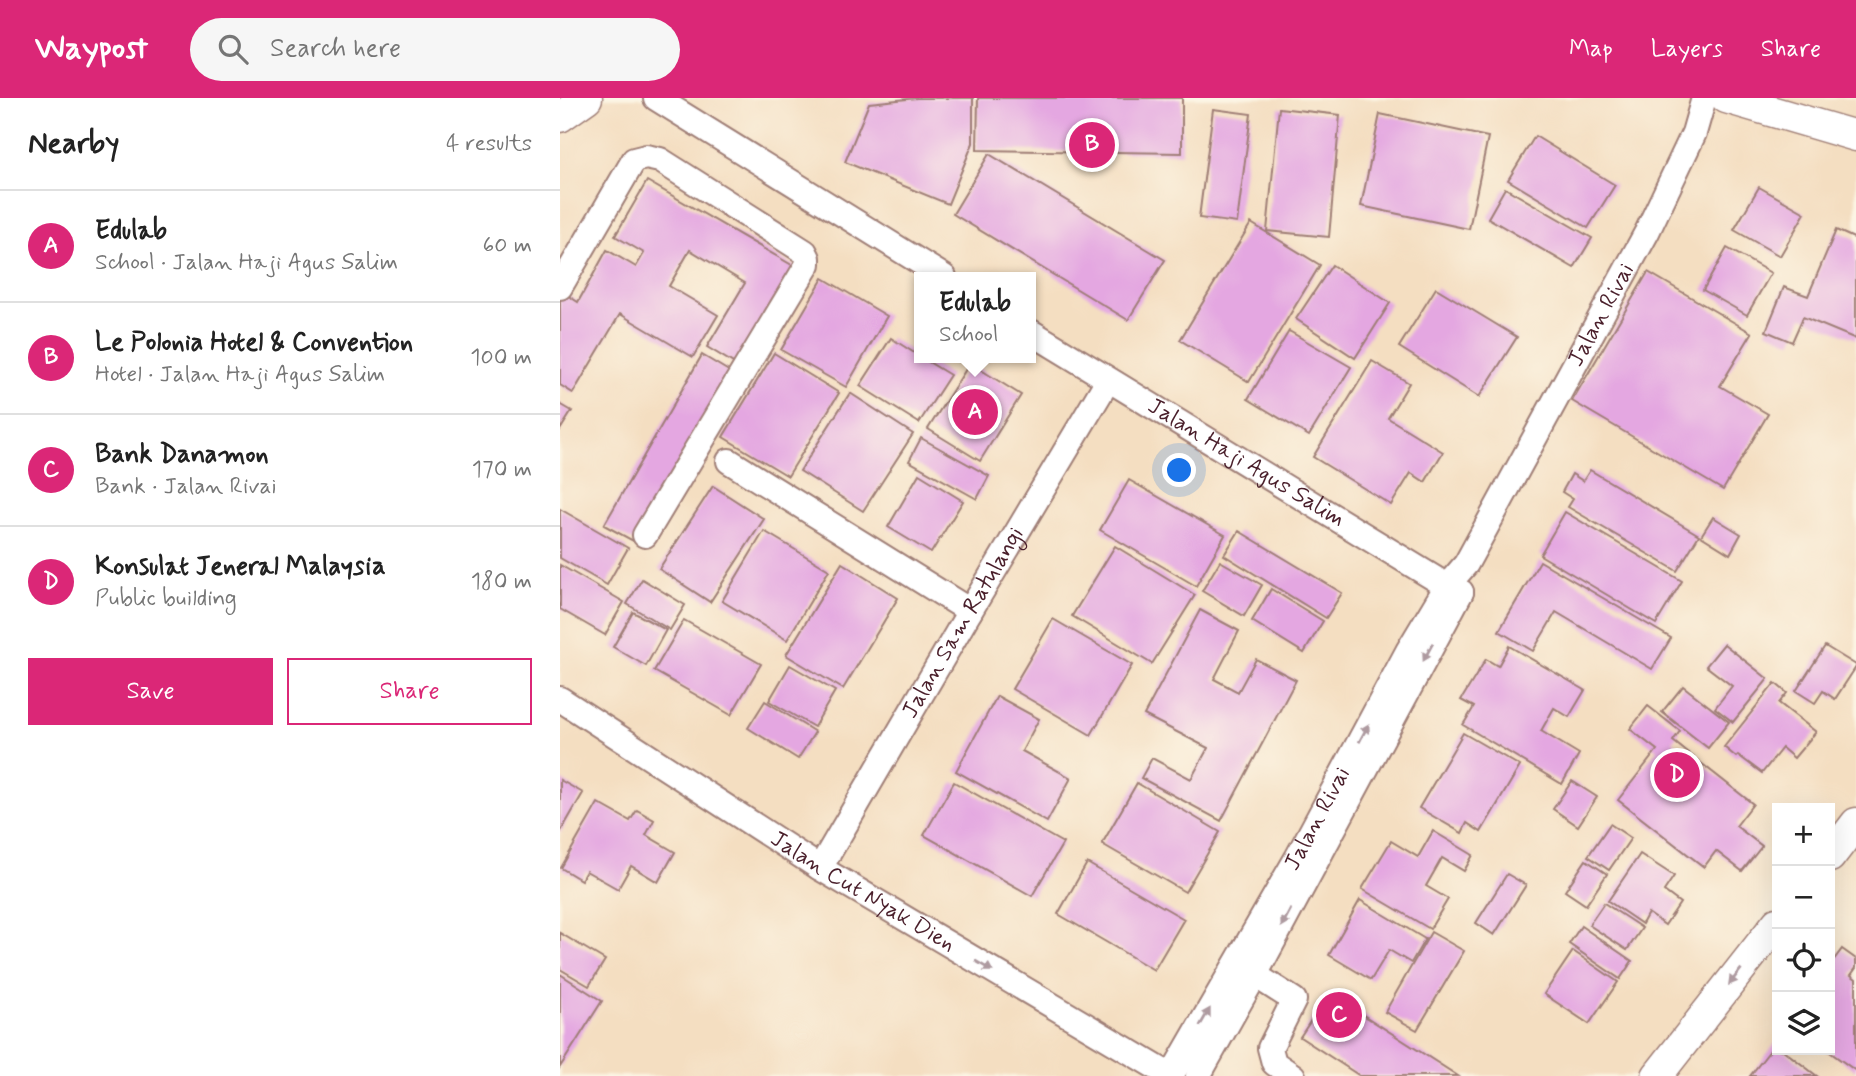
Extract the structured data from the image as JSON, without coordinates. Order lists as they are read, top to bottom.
{
  "streets": {
    "street": [
      "Jalan Rivai",
      "Jalan Haji Agus Salim",
      "Jalan Sam Ratulangi",
      "Jalan Cut Nyak Dien"
    ]
  },
  "crossings": [
    ["Jalan Rivai", "Jalan Haji Agus Salim"],
    ["Jalan Rivai", "Jalan Cut Nyak Dien"],
    ["Jalan Haji Agus Salim", "Jalan Sam Ratulangi"],
    ["Jalan Sam Ratulangi", "Jalan Cut Nyak Dien"]
  ],
  "one_way": ["Jalan Cut Nyak Dien"],
  "page": {
    "header": "Waypost",
    "search": "Search here",
    "nav": ["Map", "Layers", "Share"],
    "heading": ["Nearby", "4 results"],
    "pins": [
      "B",
      "A",
      "D",
      "C"
    ],
    "list": [
      {
        "mark": "A",
        "name": "Edulab",
        "note": "School · Jalan Haji Agus Salim",
        "value": "60 m"
      },
      {
        "mark": "B",
        "name": "Le Polonia Hotel & Convention",
        "note": "Hotel · Jalan Haji Agus Salim",
        "value": "100 m"
      },
      {
        "mark": "C",
        "name": "Bank Danamon",
        "note": "Bank · Jalan Rivai",
        "value": "170 m"
      },
      {
        "mark": "D",
        "name": "Konsulat Jeneral Malaysia",
        "note": "Public building",
        "value": "180 m"
      }
    ],
    "popup": ["Edulab", "School"],
    "buttons": ["Save", "Share"],
    "map_buttons": ["+", "−"]
  }
}
